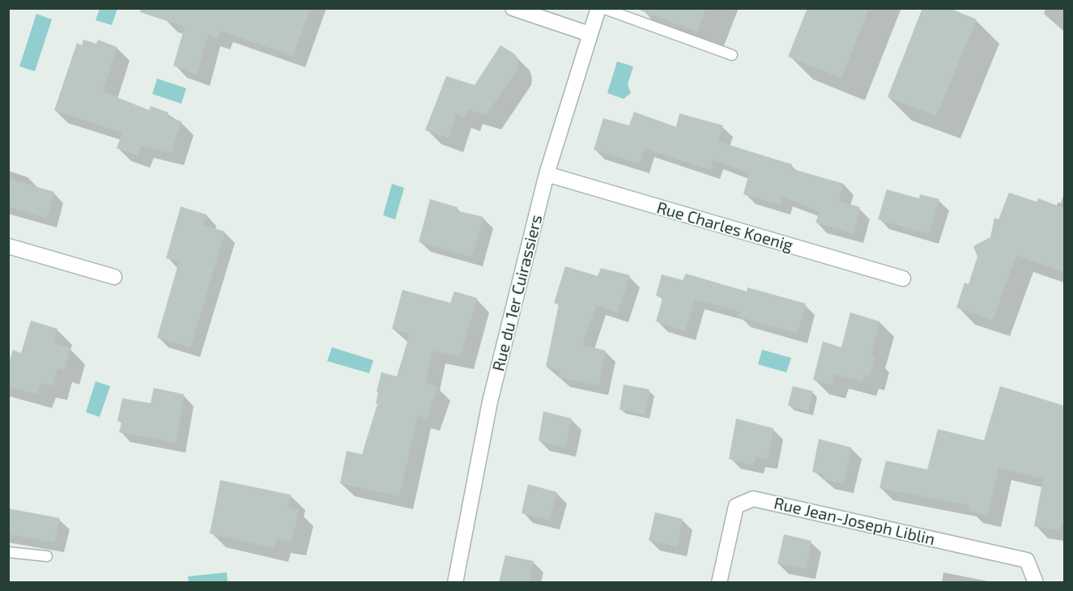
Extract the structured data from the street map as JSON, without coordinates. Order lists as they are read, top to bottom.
{
  "streets": {
    "street": ["Rue Charles Koenig", "Rue du 1er Cuirassiers", "Rue Jean-Joseph Liblin"]
  },
  "crossings": [
    ["Rue Charles Koenig", "Rue du 1er Cuirassiers"]
  ]
}
